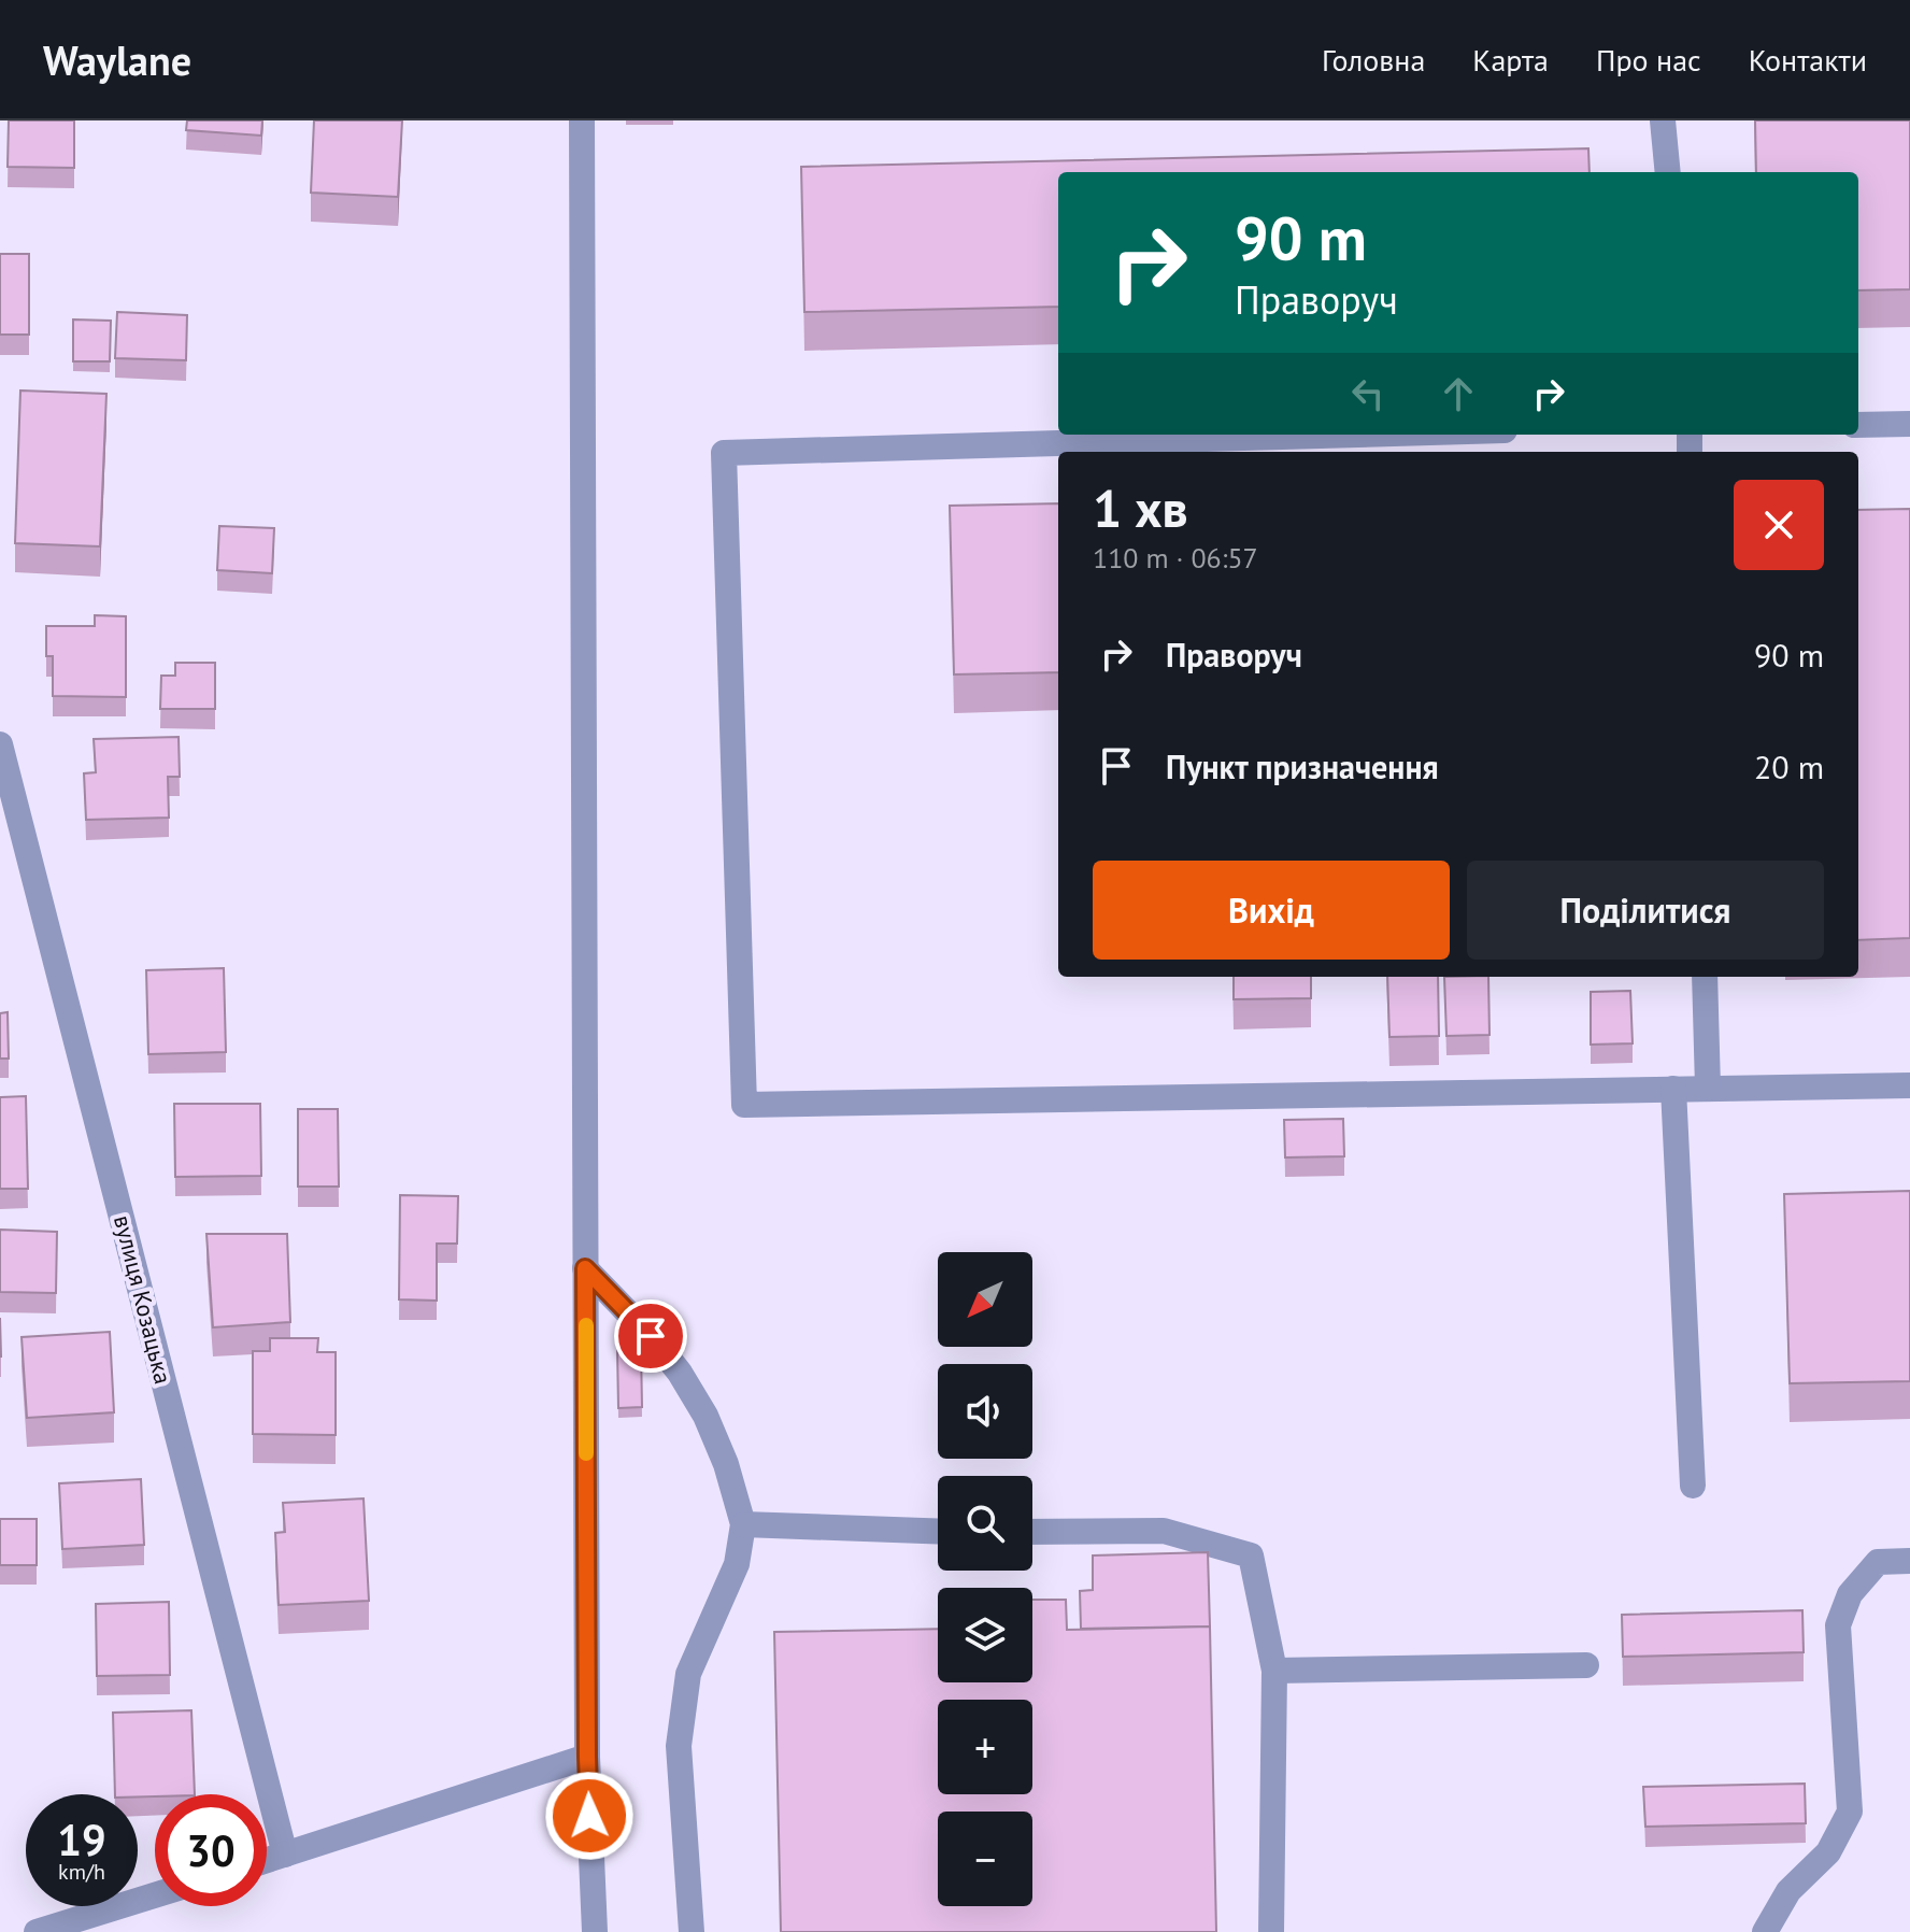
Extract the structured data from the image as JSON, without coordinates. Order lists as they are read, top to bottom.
{
  "streets": {
    "street": ["вулиця Козацька"]
  },
  "north": "bottom left",
  "page": {
    "header": "Waylane",
    "nav": [
      "Головна",
      "Карта",
      "Про нас",
      "Контакти"
    ],
    "turn": ["90 m", "Праворуч"],
    "heading": ["1 хв", "110 m · 06:57"],
    "list": [
      {
        "name": "Праворуч",
        "value": "90 m"
      },
      {
        "name": "Пункт призначення",
        "value": "20 m"
      }
    ],
    "buttons": ["Вихід", "Поділитися"],
    "map_buttons": ["+", "−"],
    "speed": "19 km/h",
    "limit": "30"
  }
}
